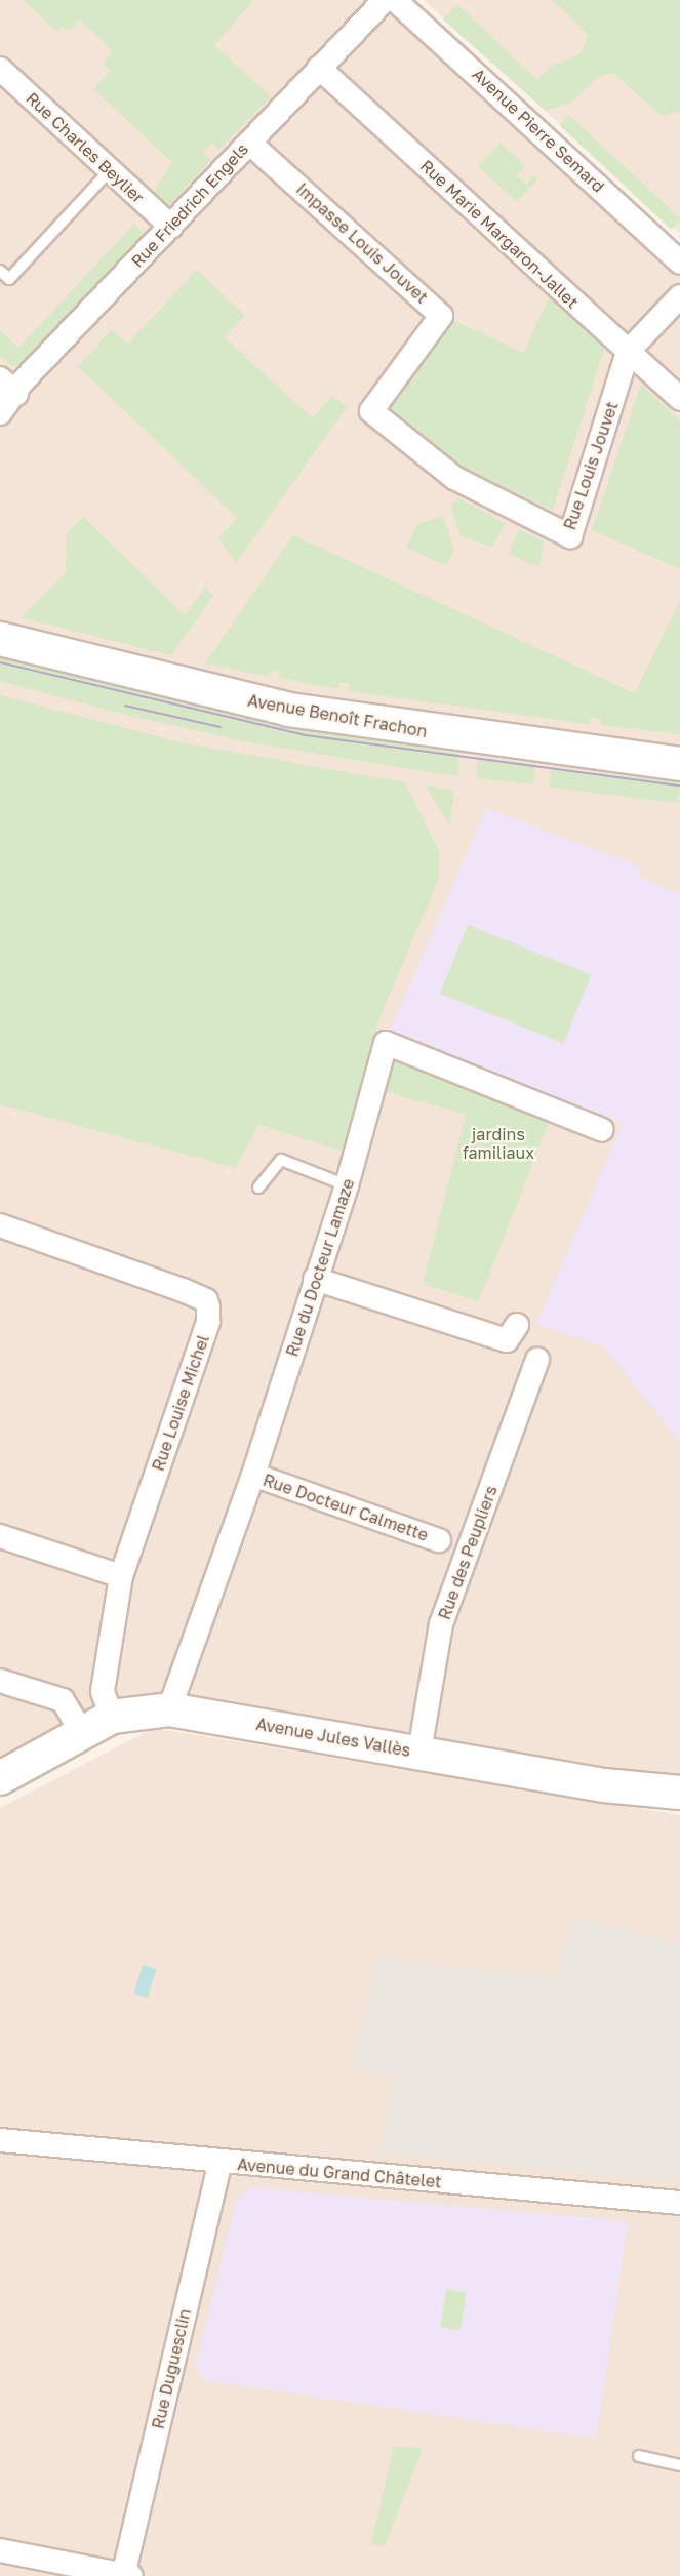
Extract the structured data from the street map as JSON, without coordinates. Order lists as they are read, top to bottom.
{
  "streets": {
    "street": [
      "Avenue Pierre Semard",
      "Rue Charles Beylier",
      "Rue Friedrich Engels",
      "Rue Marie Margaron-Jallet",
      "Impasse Louis Jouvet",
      "Rue Louis Jouvet",
      "Avenue Benoît Frachon",
      "Rue du Docteur Lamaze",
      "Rue Louise Michel",
      "Rue Docteur Calmette",
      "Rue des Peupliers",
      "Avenue Jules Vallès",
      "Avenue du Grand Châtelet",
      "Rue Duguesclin"
    ]
  },
  "crossings": [
    ["Rue Charles Beylier", "Rue Friedrich Engels"],
    ["Rue Friedrich Engels", "Rue Marie Margaron-Jallet"],
    ["Rue Friedrich Engels", "Impasse Louis Jouvet"],
    ["Rue Marie Margaron-Jallet", "Rue Louis Jouvet"],
    ["Impasse Louis Jouvet", "Rue Louis Jouvet"],
    ["Rue du Docteur Lamaze", "Rue Docteur Calmette"],
    ["Rue du Docteur Lamaze", "Avenue Jules Vallès"],
    ["Rue Louise Michel", "Avenue Jules Vallès"],
    ["Rue des Peupliers", "Avenue Jules Vallès"],
    ["Avenue du Grand Châtelet", "Rue Duguesclin"]
  ],
  "parks": ["jardins familiaux"]
}
